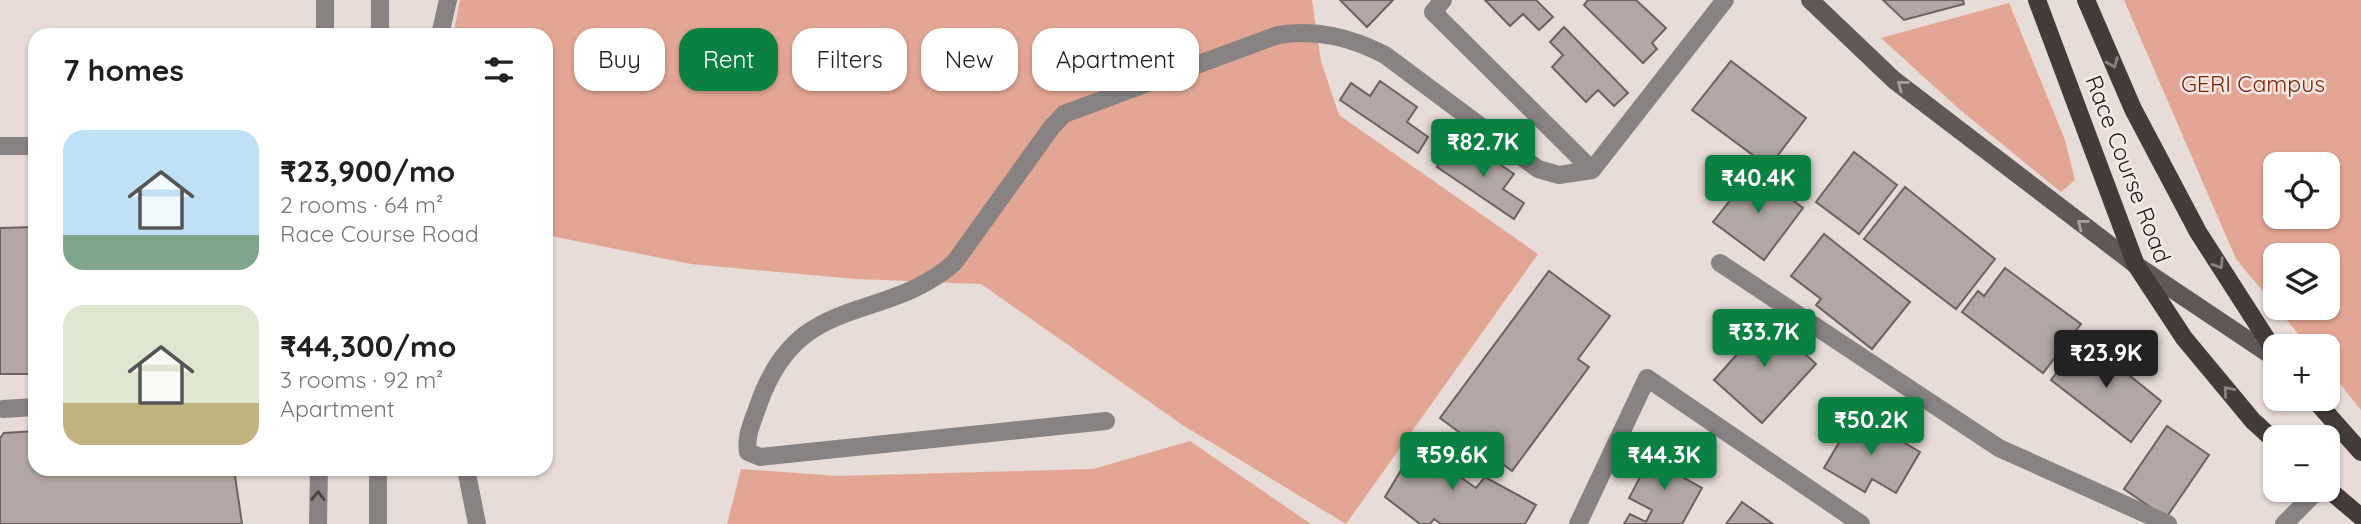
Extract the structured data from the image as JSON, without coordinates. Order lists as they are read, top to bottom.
{
  "streets": {
    "main road": ["Race Course Road"]
  },
  "parks": ["GERI Campus"],
  "page": {
    "chip": [
      "Buy",
      "Rent",
      "Filters",
      "New",
      "Apartment"
    ],
    "heading": "7 homes",
    "list": [
      {
        "name": "₹23,900/mo",
        "note": "2 rooms · 64 m² · Race Course Road"
      },
      {
        "name": "₹44,300/mo",
        "note": "3 rooms · 92 m² · Apartment"
      }
    ],
    "price": [
      "₹82.7K",
      "₹40.4K",
      "₹33.7K",
      "₹23.9K",
      "₹50.2K",
      "₹59.6K",
      "₹44.3K"
    ],
    "map_buttons": ["+", "−"]
  }
}
